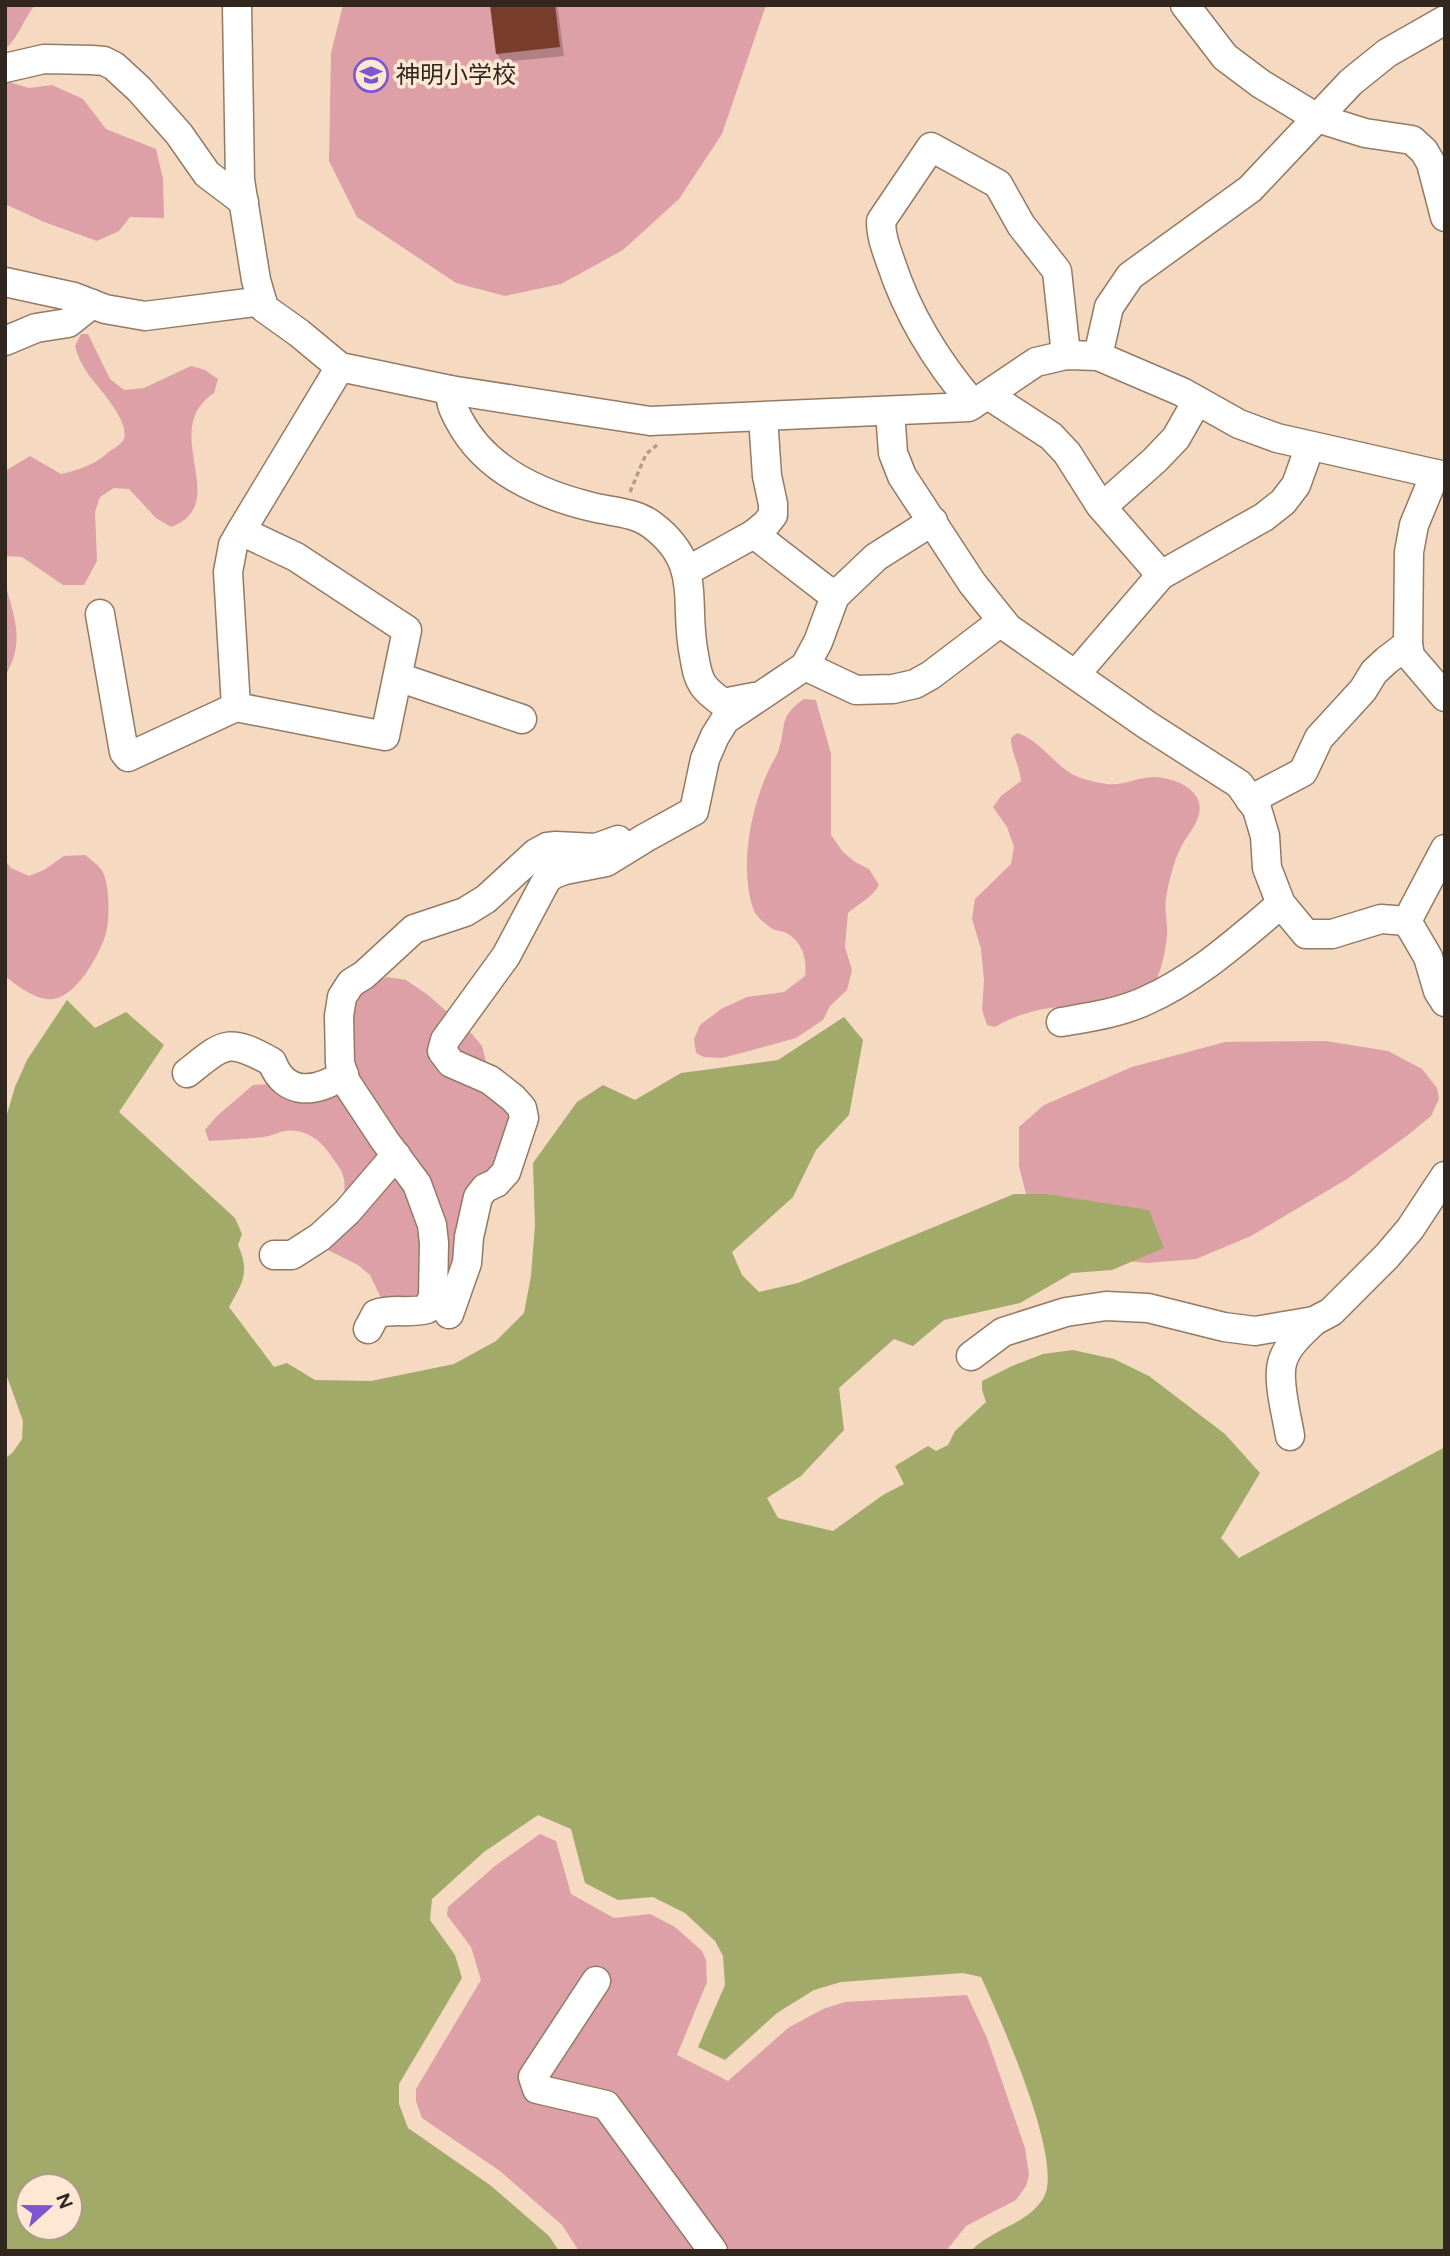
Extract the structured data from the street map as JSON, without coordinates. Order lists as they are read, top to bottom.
{
  "places": {
    "school or university": ["神明小学校"]
  },
  "north": "right"
}
